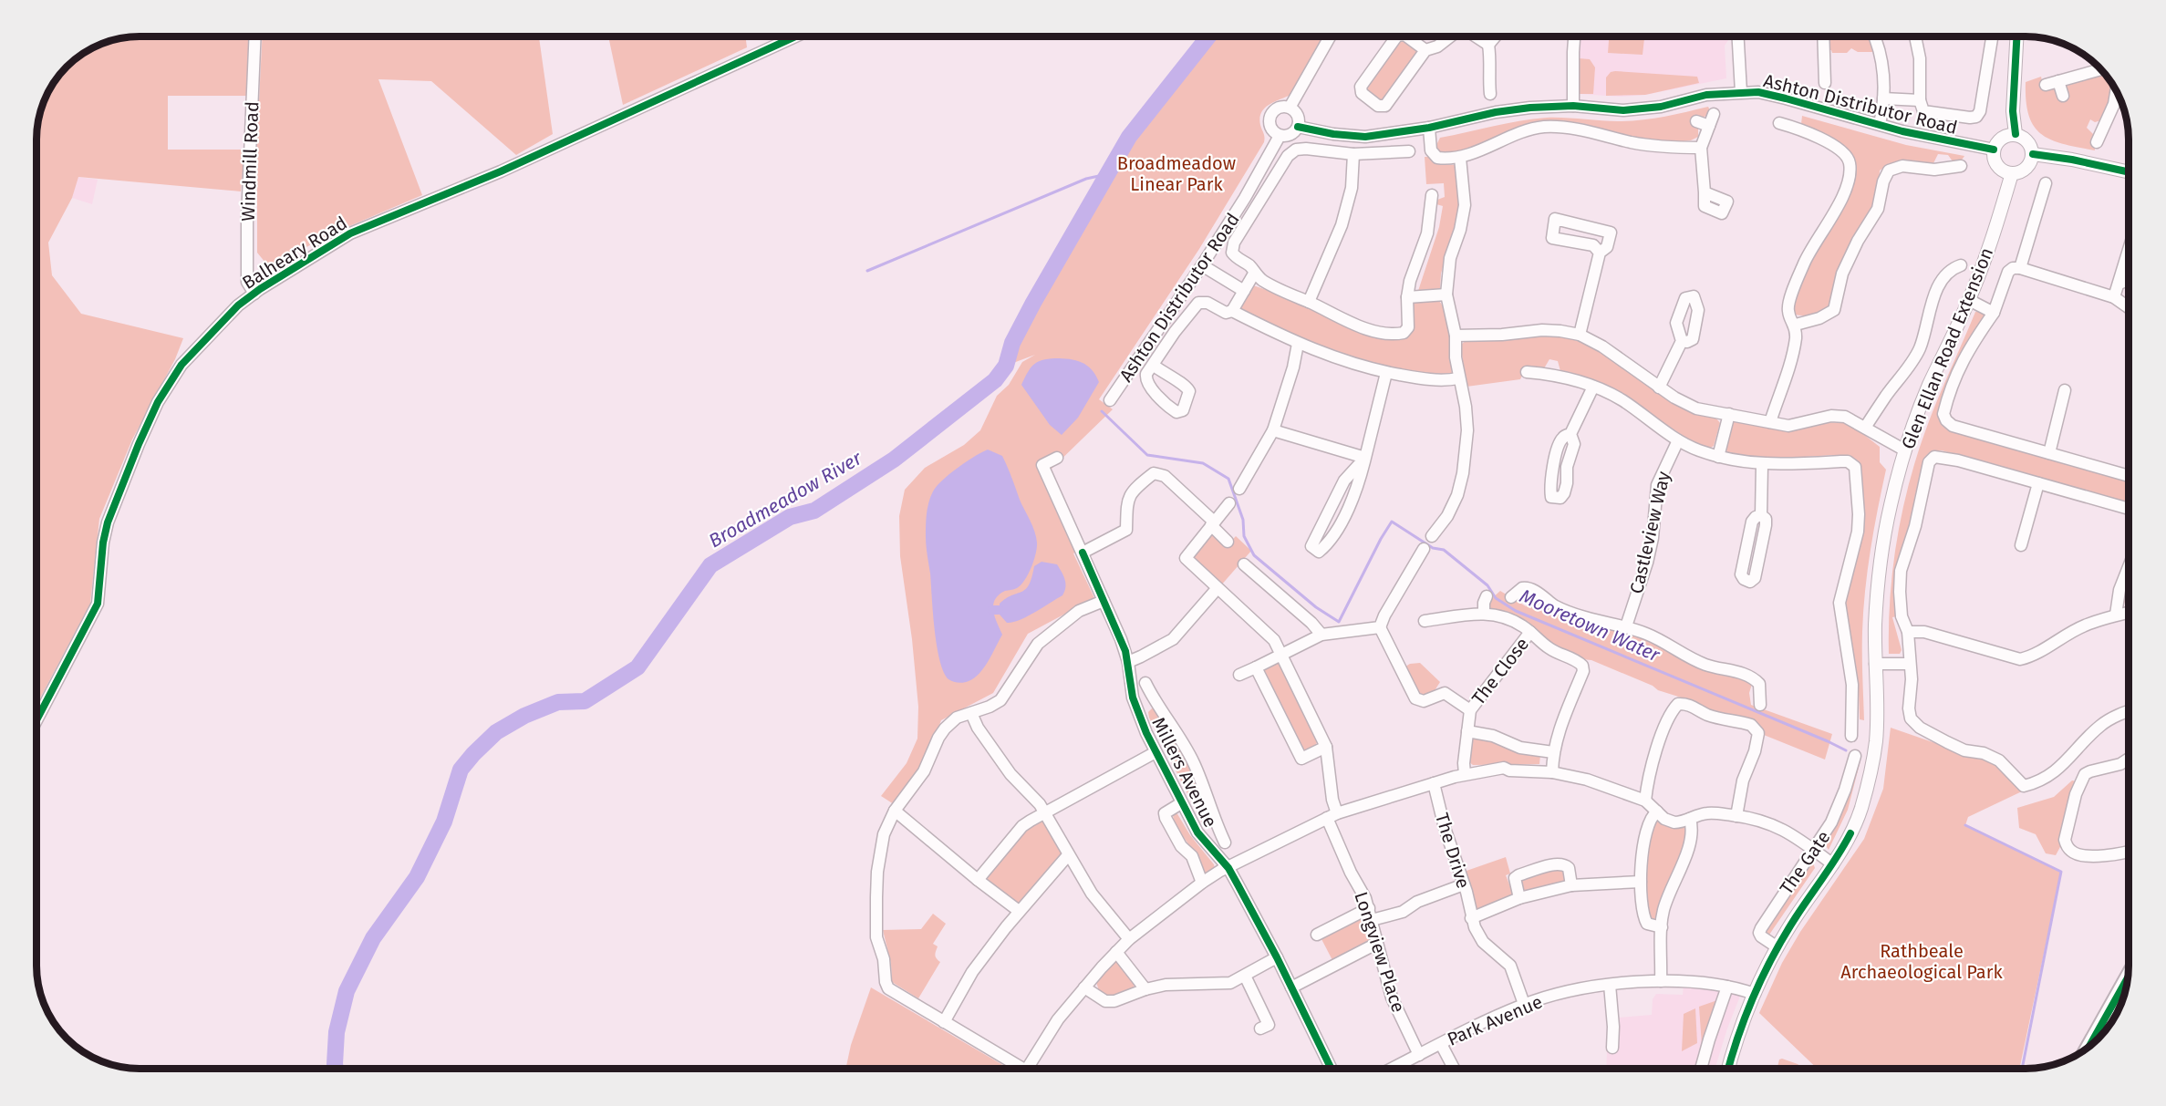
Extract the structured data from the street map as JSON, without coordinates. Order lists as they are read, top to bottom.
{
  "streets": {
    "street": [
      "Ashton Distributor Road",
      "Windmill Road",
      "Balheary Road",
      "Glen Ellan Road Extension",
      "Castleview Way",
      "The Close",
      "Millers Avenue",
      "The Drive",
      "The Gate",
      "Longview Place",
      "Park Avenue"
    ]
  },
  "crossings": [
    ["Ashton Distributor Road", "Glen Ellan Road Extension"],
    ["Windmill Road", "Balheary Road"],
    ["Glen Ellan Road Extension", "The Gate"],
    ["Glen Ellan Road Extension", "Park Avenue"],
    ["The Drive", "Park Avenue"],
    ["Longview Place", "Park Avenue"]
  ],
  "water": ["Broadmeadow River", "Mooretown Water"],
  "parks": ["Broadmeadow Linear Park", "Rathbeale Archaeological Park"]
}
